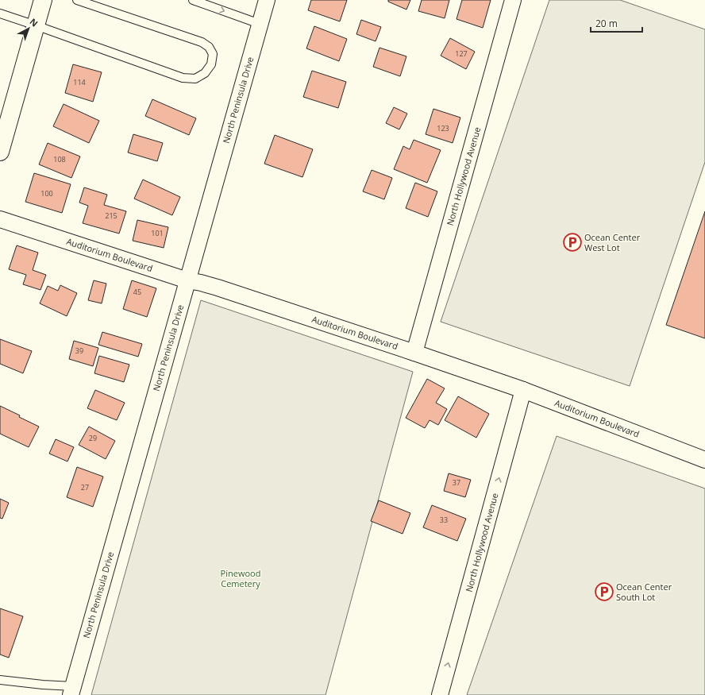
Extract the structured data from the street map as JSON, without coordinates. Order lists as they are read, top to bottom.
{
  "streets": {
    "street": ["North Peninsula Drive", "North Hollywood Avenue", "Auditorium Boulevard"]
  },
  "crossings": [
    ["North Peninsula Drive", "Auditorium Boulevard"],
    ["North Hollywood Avenue", "Auditorium Boulevard"]
  ],
  "one_way": ["North Hollywood Avenue"],
  "parks": ["Pinewood Cemetery"],
  "places": {
    "parking": ["Ocean Center West Lot", "Ocean Center South Lot"]
  },
  "house_numbers": [
    "127",
    "114",
    "123",
    "108",
    "100",
    "215",
    "101",
    "45",
    "39",
    "29",
    "37",
    "27",
    "33"
  ],
  "scale_bar": "20 m",
  "north": "top right"
}
